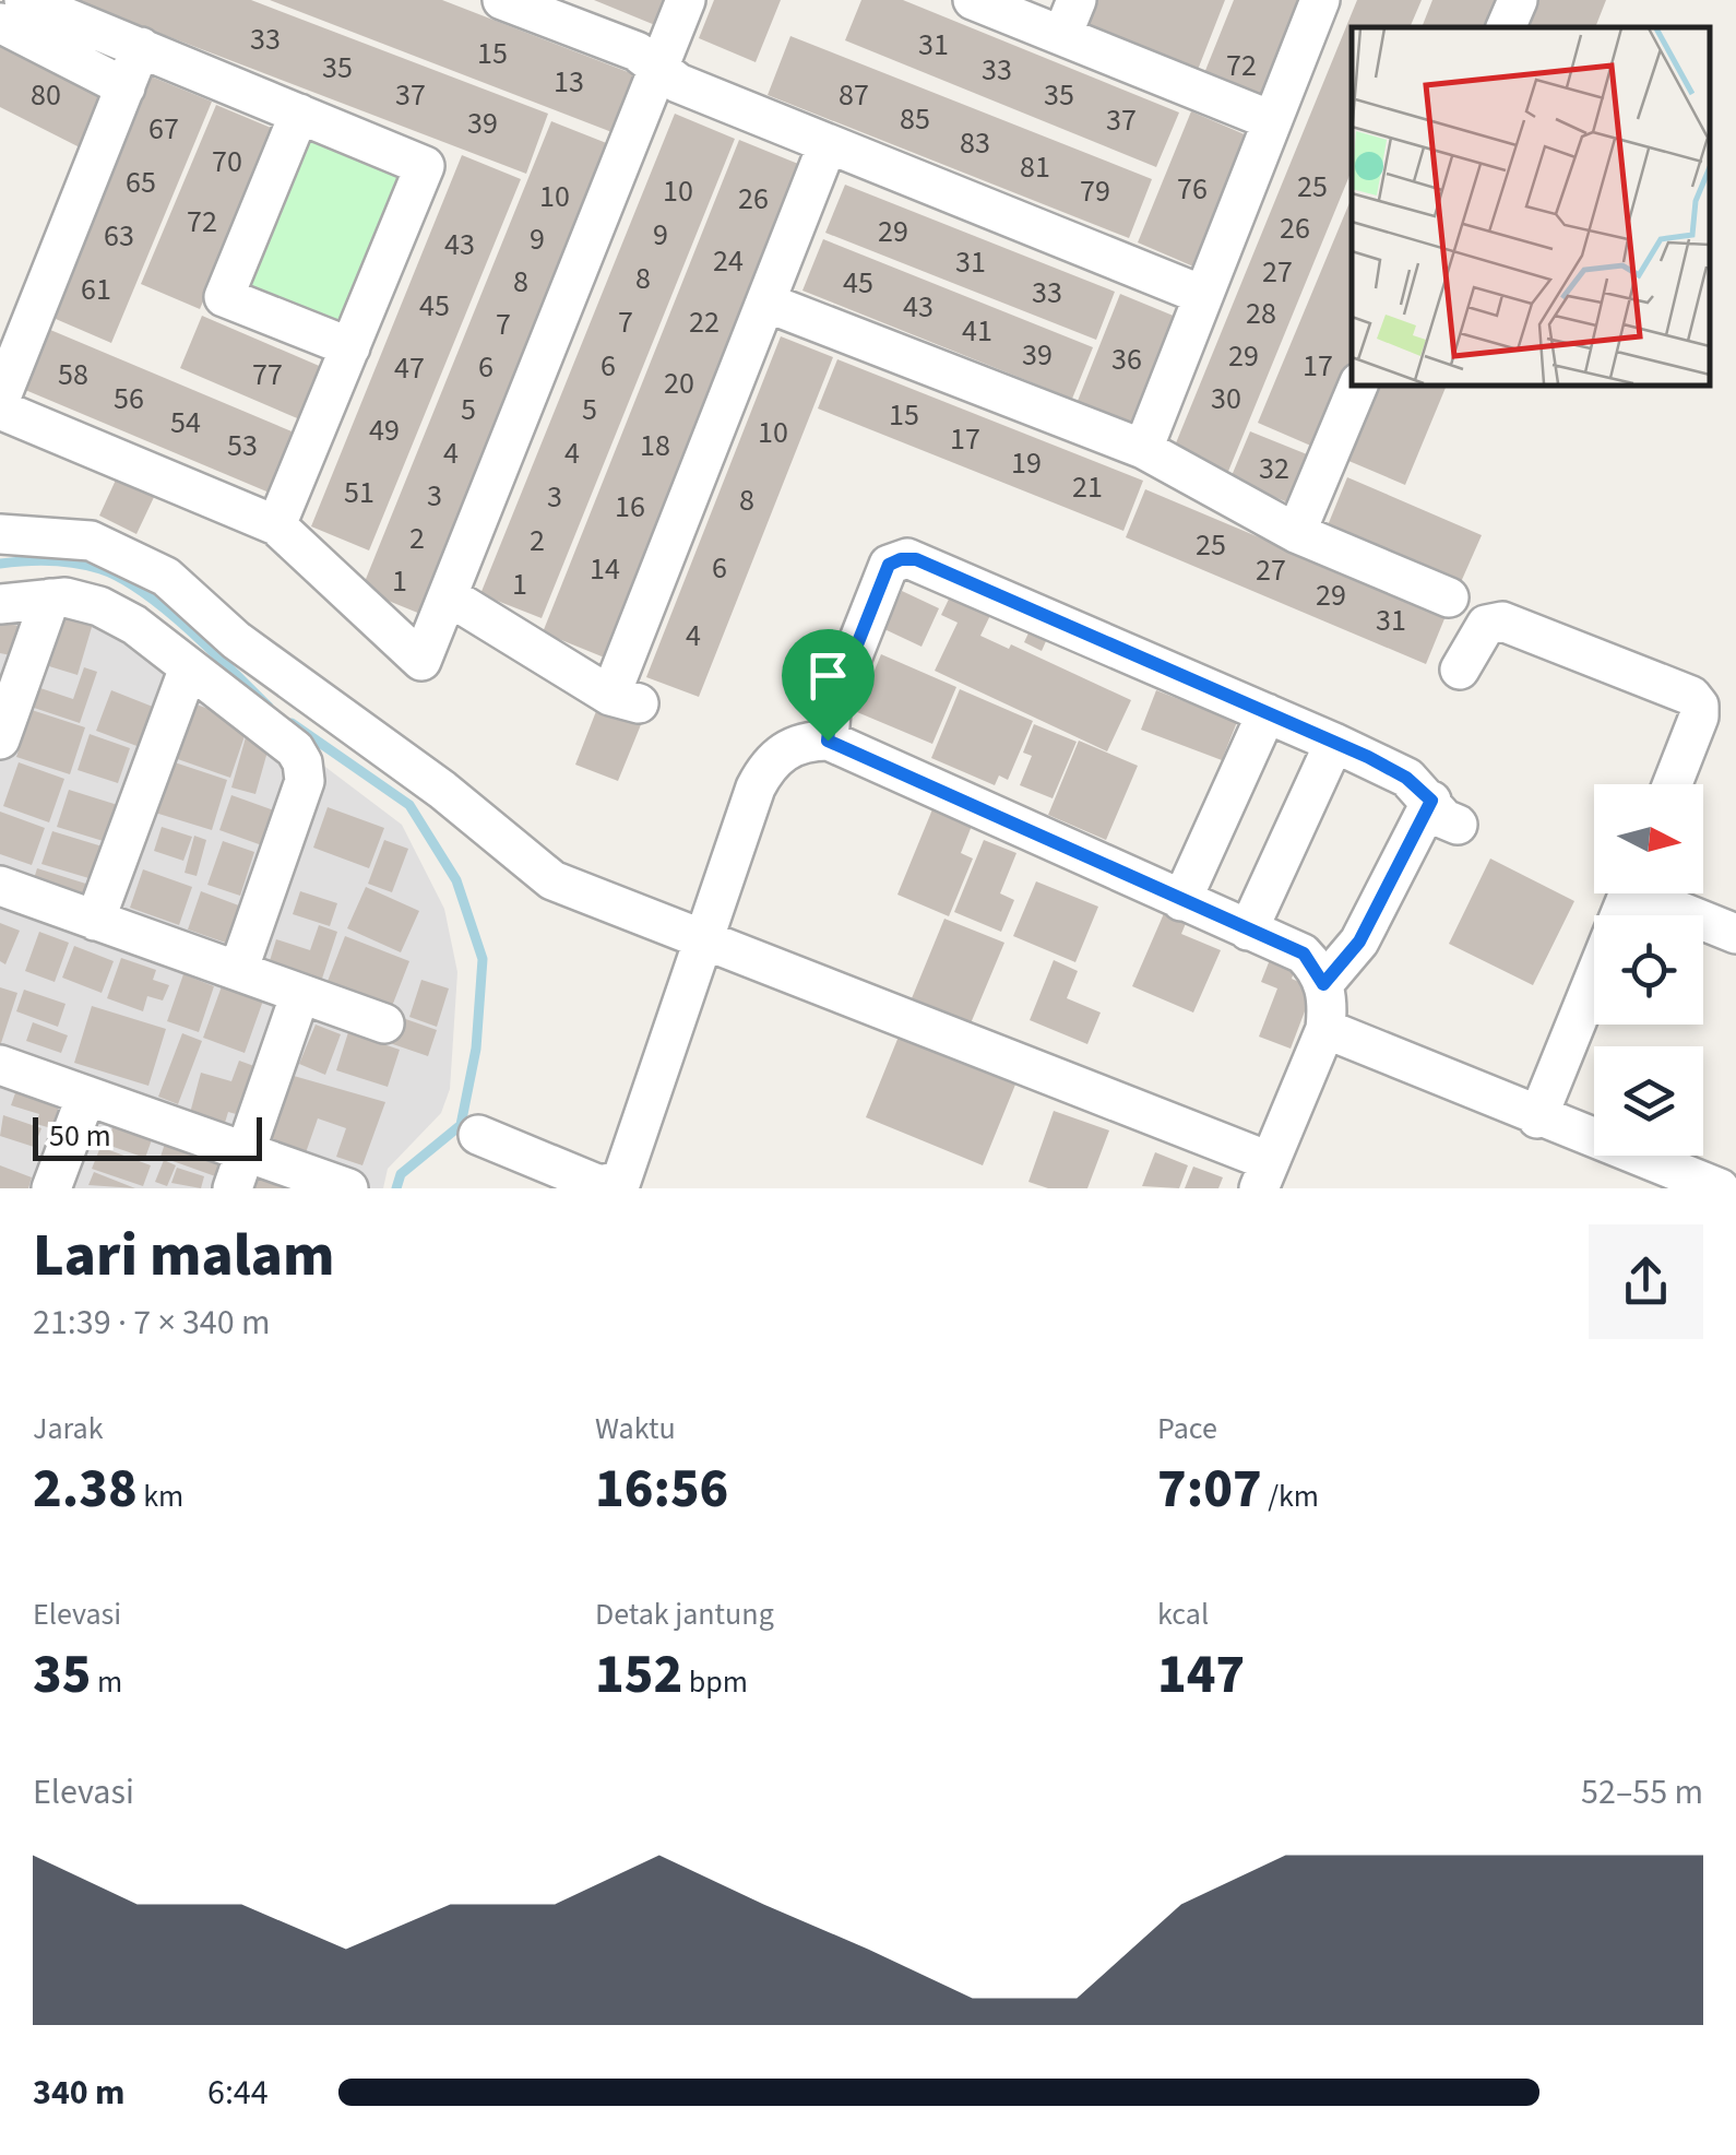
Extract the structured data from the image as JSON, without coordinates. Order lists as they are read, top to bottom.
{
  "house_numbers": [
    "33",
    "31",
    "15",
    "72",
    "35",
    "33",
    "13",
    "80",
    "37",
    "87",
    "35",
    "85",
    "37",
    "39",
    "67",
    "83",
    "70",
    "81",
    "65",
    "25",
    "76",
    "10",
    "79",
    "10",
    "26",
    "72",
    "26",
    "29",
    "9",
    "63",
    "9",
    "43",
    "24",
    "31",
    "27",
    "8",
    "8",
    "45",
    "61",
    "33",
    "45",
    "43",
    "28",
    "7",
    "22",
    "7",
    "41",
    "39",
    "29",
    "36",
    "6",
    "17",
    "6",
    "47",
    "58",
    "77",
    "20",
    "56",
    "30",
    "5",
    "5",
    "15",
    "54",
    "49",
    "10",
    "17",
    "53",
    "18",
    "4",
    "4",
    "19",
    "32",
    "21",
    "51",
    "3",
    "3",
    "8",
    "16",
    "2",
    "2",
    "25",
    "6",
    "14",
    "27",
    "1",
    "1",
    "29",
    "31",
    "4"
  ],
  "scale_bar": "50 m",
  "north": "right",
  "page": {
    "scale": "50 m",
    "heading": ["Lari malam", "21:39 · 7 × 340 m"],
    "stats": [
      ["Jarak", "2.38 km"],
      ["Waktu", "16:56"],
      ["Pace", "7:07 /km"],
      ["Elevasi", "35 m"],
      ["Detak jantung", "152 bpm"],
      ["kcal", "147"]
    ],
    "chart": ["Elevasi", "52–55 m"],
    "list": [
      {
        "name": "340 m",
        "note": "6:44"
      }
    ]
  }
}
